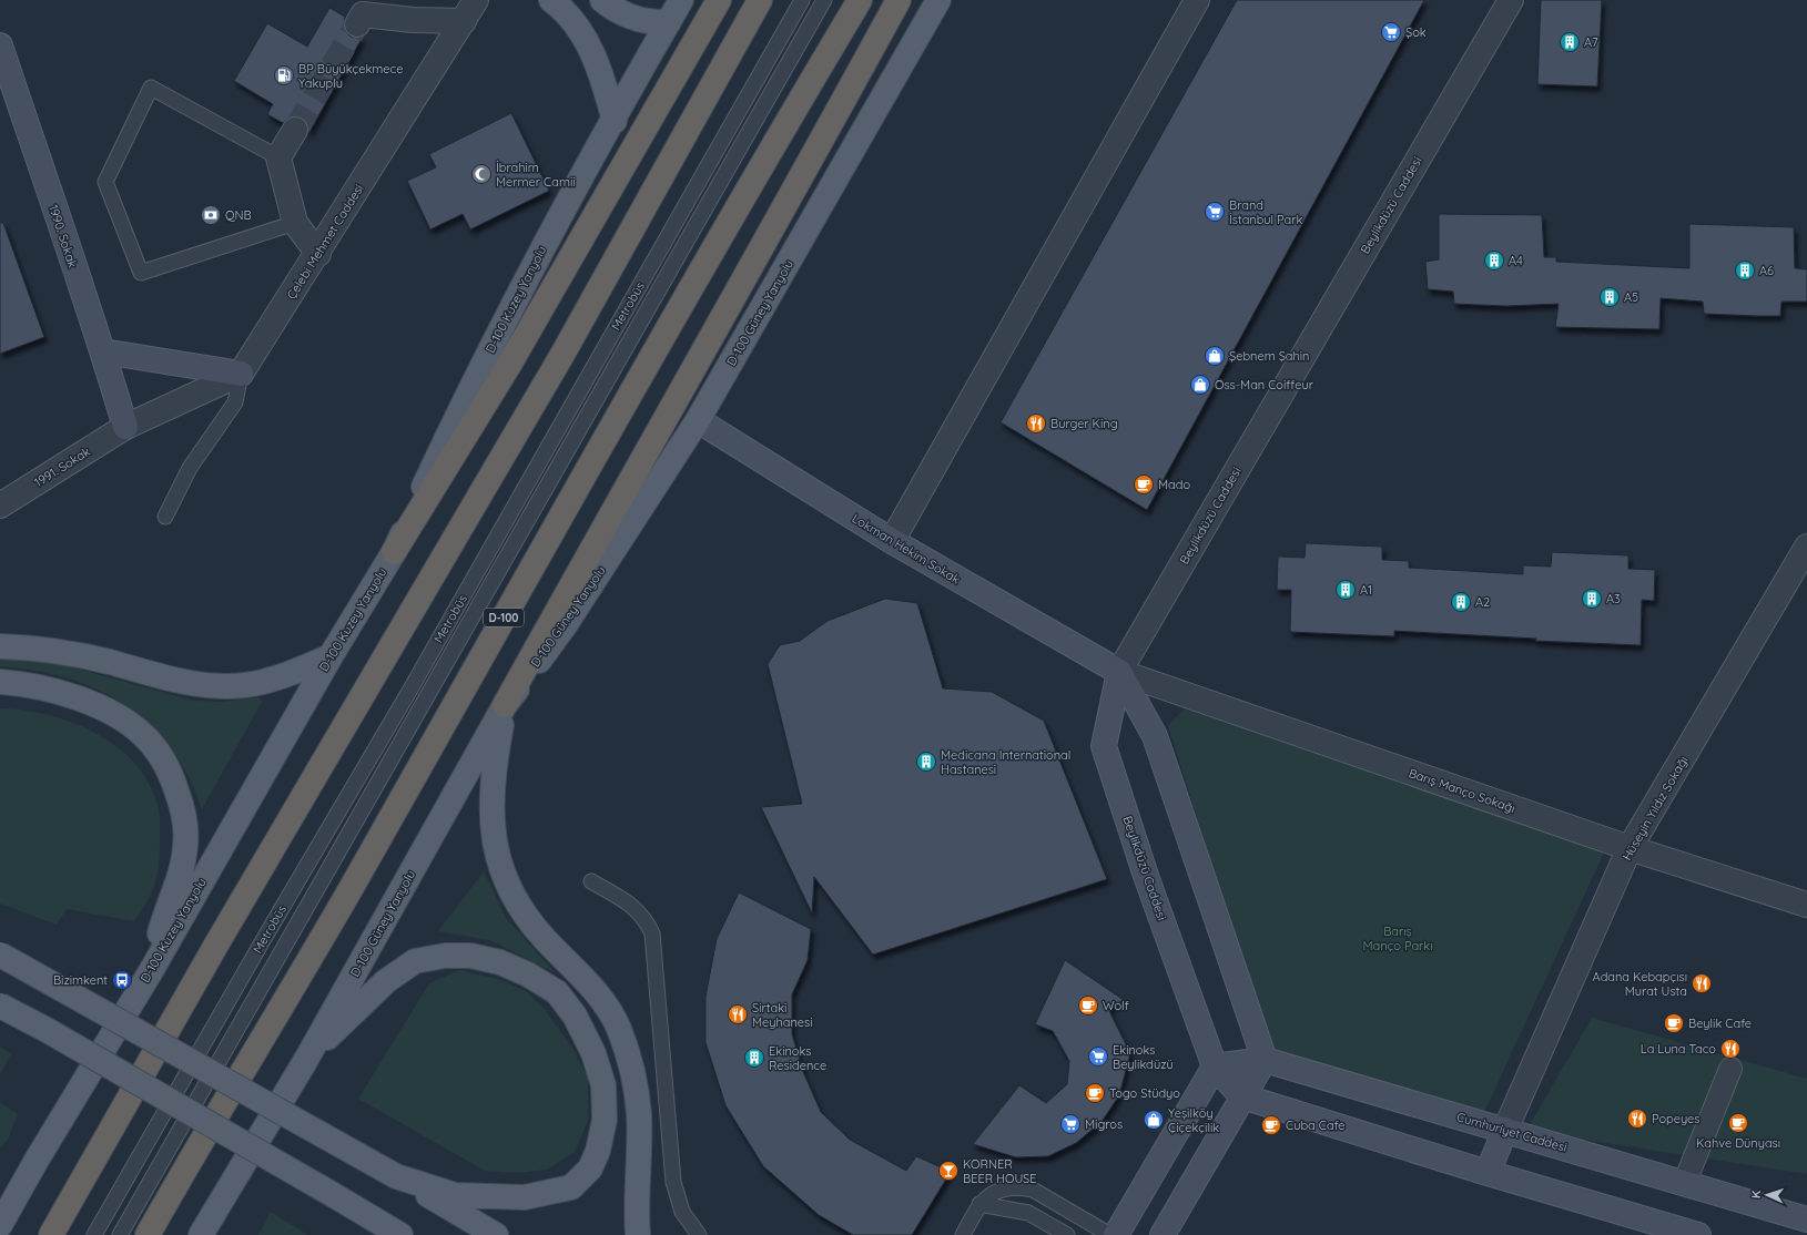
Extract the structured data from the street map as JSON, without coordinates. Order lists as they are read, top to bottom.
{
  "streets": {
    "highway": ["D-100"],
    "main road": [
      "Beylikdüzü Caddesi",
      "1990. Sokak",
      "D-100 Kuzey Yanyolu",
      "D-100 Güney Yanyolu",
      "Lokman Hekim Sokak",
      "Cumhuriyet Caddesi"
    ],
    "street": [
      "Çelebi Mehmet Caddesi",
      "1991. Sokak",
      "Barış Manço Sokağı",
      "Hüseyin Yıldız Sokağı"
    ],
    "lane": ["Metrobüs"]
  },
  "crossings": [
    ["Beylikdüzü Caddesi", "Lokman Hekim Sokak"],
    ["Beylikdüzü Caddesi", "Barış Manço Sokağı"],
    ["Beylikdüzü Caddesi", "Cumhuriyet Caddesi"],
    ["1990. Sokak", "1991. Sokak"],
    ["D-100 Güney Yanyolu", "Lokman Hekim Sokak"],
    ["Lokman Hekim Sokak", "Barış Manço Sokağı"],
    ["Barış Manço Sokağı", "Hüseyin Yıldız Sokağı"],
    ["Hüseyin Yıldız Sokağı", "Cumhuriyet Caddesi"]
  ],
  "parks": ["Barış Manço Parkı"],
  "places": {
    "supermarket": [
      "Şok",
      "Brand İstanbul Park",
      "Ekinoks Beylikdüzü",
      "Migros"
    ],
    "building": [
      "A7",
      "A4",
      "A6",
      "A5",
      "A1",
      "A3",
      "A2",
      "Medicana International Hastanesi",
      "Ekinoks Residence"
    ],
    "fuel station": ["BP Büyükçekmece Yakuplu"],
    "mosque": ["İbrahim Mermer Camii"],
    "bank": ["QNB"],
    "shop": ["Şebnem Şahin", "Oss-Man Coiffeur", "Yeşilköy Çiçekçilik"],
    "restaurant": [
      "Burger King",
      "Adana Kebapçısı Murat Usta",
      "Sirtaki Meyhanesi",
      "La Luna Taco",
      "Popeyes"
    ],
    "cafe": [
      "Mado",
      "Wolf",
      "Beylik Cafe",
      "Togo Stüdyo",
      "Kahve Dünyası",
      "Cuba Cafe"
    ],
    "bus stop": ["Bizimkent"],
    "bar": ["KORNER BEER HOUSE"]
  },
  "north": "left"
}
